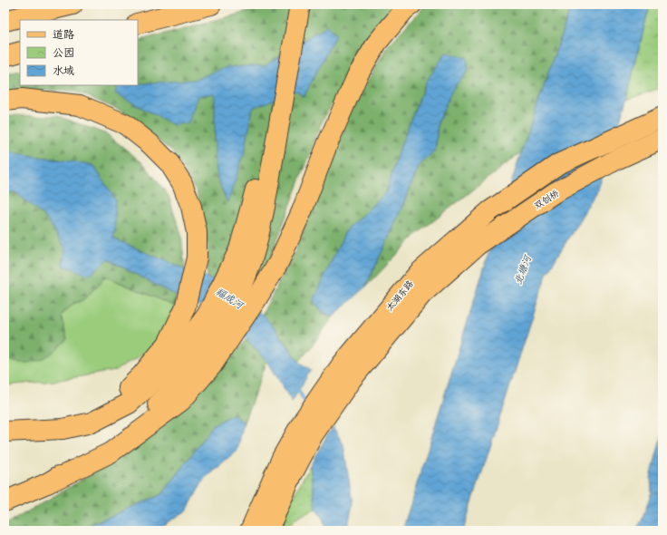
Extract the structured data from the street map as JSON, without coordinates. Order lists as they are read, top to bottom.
{
  "streets": {
    "main road": ["双创桥", "太湖东路"]
  },
  "crossings": [
    ["双创桥", "太湖东路"]
  ],
  "water": ["北塘河", "福成河"],
  "legend": ["道路", "公园", "水域"]
}
